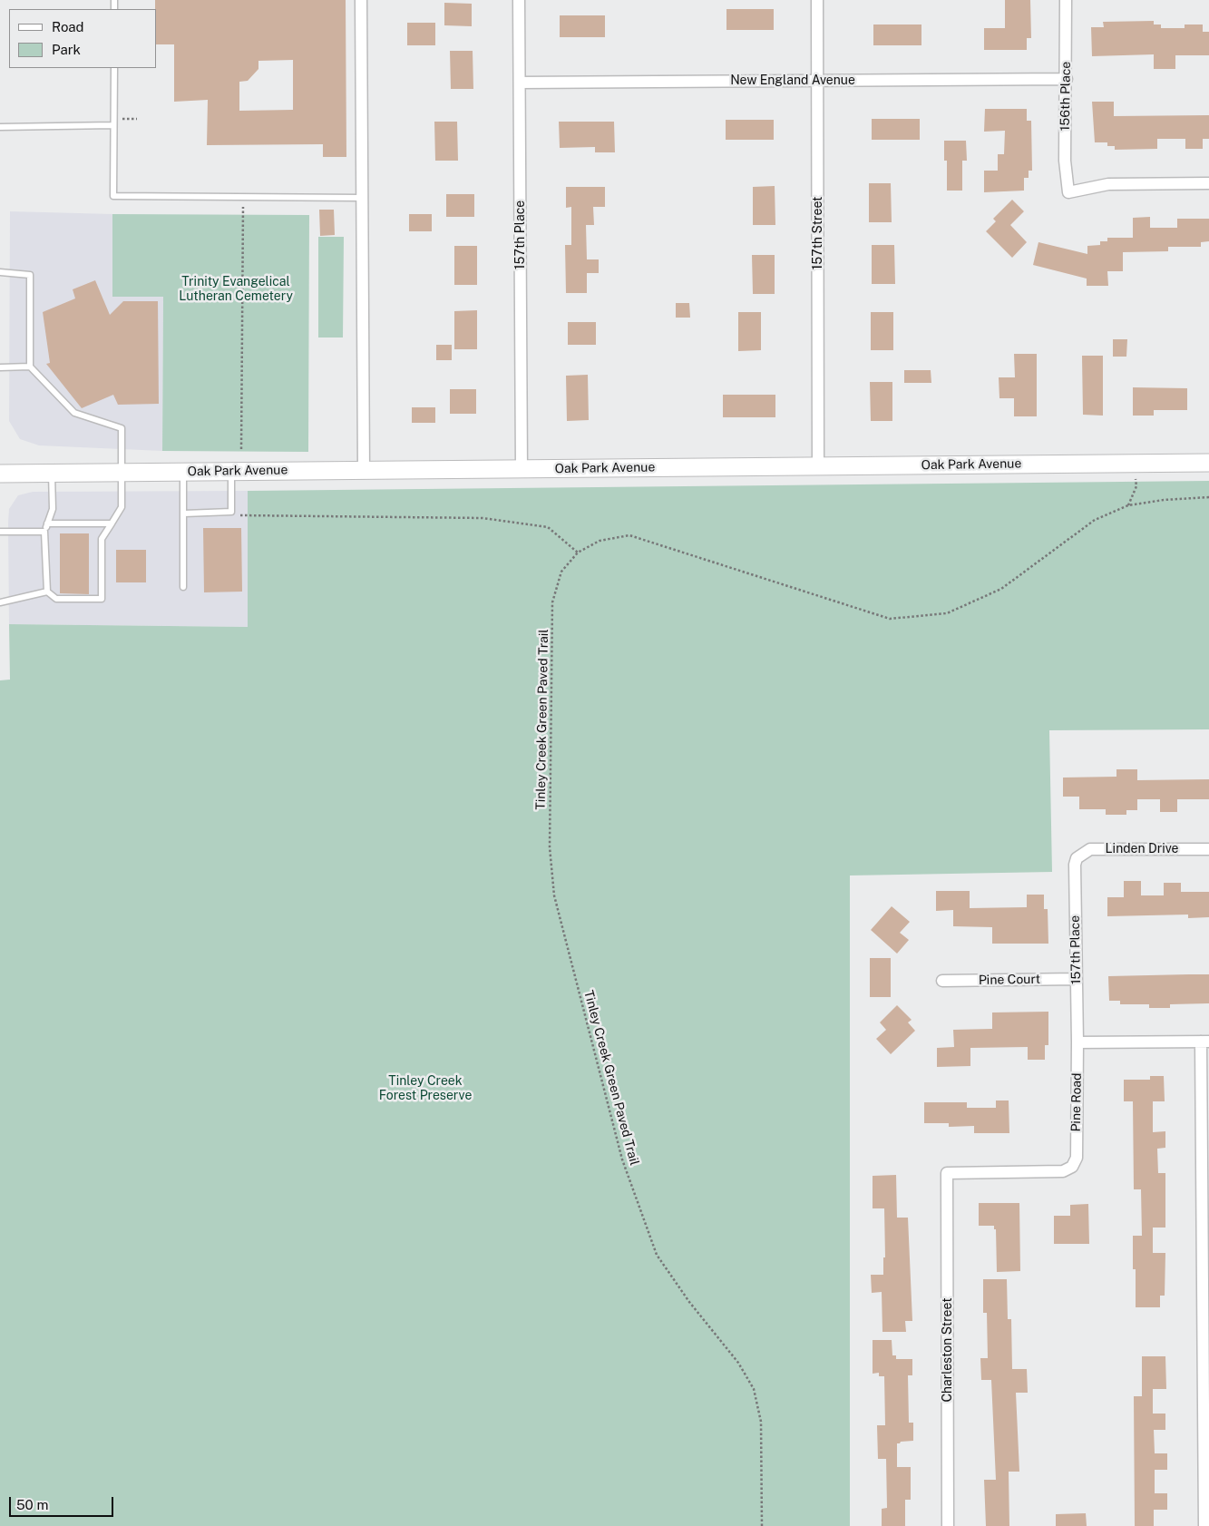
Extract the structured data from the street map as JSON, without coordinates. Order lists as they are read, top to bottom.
{
  "streets": {
    "street": [
      "New England Avenue",
      "156th Place",
      "157th Street",
      "157th Place",
      "Oak Park Avenue",
      "Linden Drive",
      "Pine Court",
      "Pine Road",
      "Charleston Street"
    ],
    "path": ["Tinley Creek Green Paved Trail"]
  },
  "crossings": [
    ["New England Avenue", "156th Place"],
    ["New England Avenue", "157th Street"],
    ["New England Avenue", "157th Place"],
    ["157th Street", "Oak Park Avenue"],
    ["157th Place", "Oak Park Avenue"],
    ["157th Place", "Linden Drive"],
    ["157th Place", "Pine Court"],
    ["157th Place", "Pine Road"],
    ["Pine Road", "Charleston Street"]
  ],
  "parks": ["Trinity Evangelical Lutheran Cemetery", "Tinley Creek Forest Preserve"],
  "legend": ["Road", "Park"],
  "scale_bar": "50 m"
}
